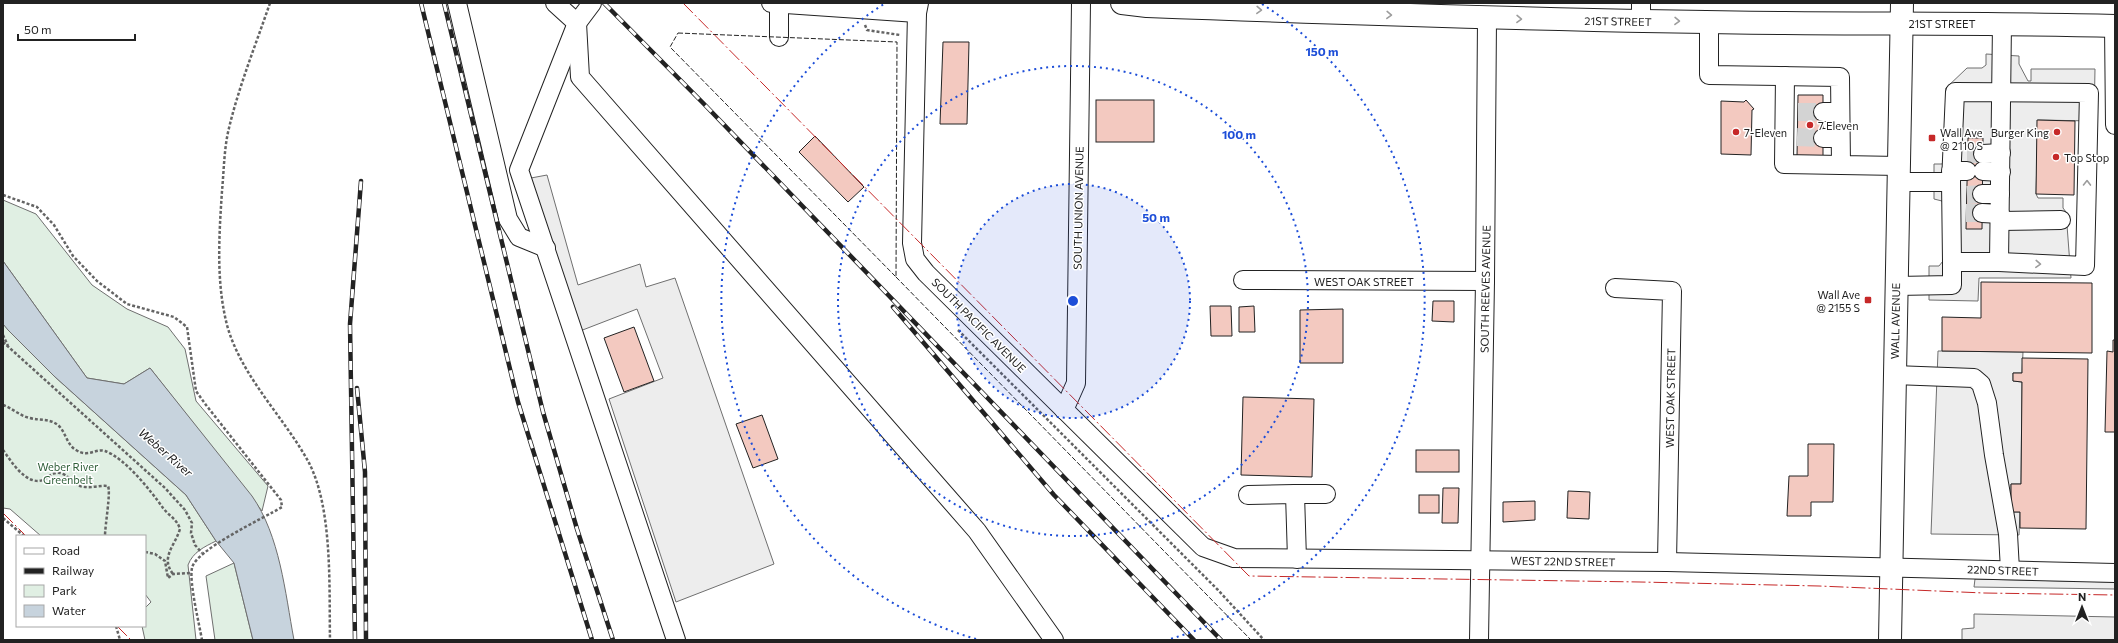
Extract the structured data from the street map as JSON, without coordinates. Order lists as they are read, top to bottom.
{
  "streets": {
    "main road": ["21ST STREET", "WALL AVENUE"],
    "street": [
      "SOUTH UNION AVENUE",
      "WEST OAK STREET",
      "SOUTH REEVES AVENUE",
      "SOUTH PACIFIC AVENUE",
      "WEST 22ND STREET",
      "22ND STREET"
    ]
  },
  "crossings": [
    ["21ST STREET", "SOUTH REEVES AVENUE"],
    ["21ST STREET", "WALL AVENUE"],
    ["SOUTH UNION AVENUE", "SOUTH PACIFIC AVENUE"],
    ["WEST OAK STREET", "SOUTH REEVES AVENUE"],
    ["WEST OAK STREET", "WEST 22ND STREET"],
    ["SOUTH REEVES AVENUE", "WEST 22ND STREET"],
    ["WALL AVENUE", "WEST 22ND STREET"],
    ["WALL AVENUE", "22ND STREET"],
    ["SOUTH PACIFIC AVENUE", "WEST 22ND STREET"],
    ["WEST 22ND STREET", "22ND STREET"]
  ],
  "one_way": ["21ST STREET"],
  "water": ["Weber River"],
  "parks": ["Weber River Greenbelt"],
  "places": {
    "other": [
      "7 Eleven",
      "7-Eleven",
      "Burger King",
      "Top Stop"
    ],
    "transit": ["Wall Ave @ 2110 S", "Wall Ave @ 2155 S"]
  },
  "legend": [
    "Road",
    "Railway",
    "Park",
    "Water"
  ],
  "scale_bar": "50 m",
  "north": "top",
  "rings": ["150 m", "100 m", "50 m"]
}
